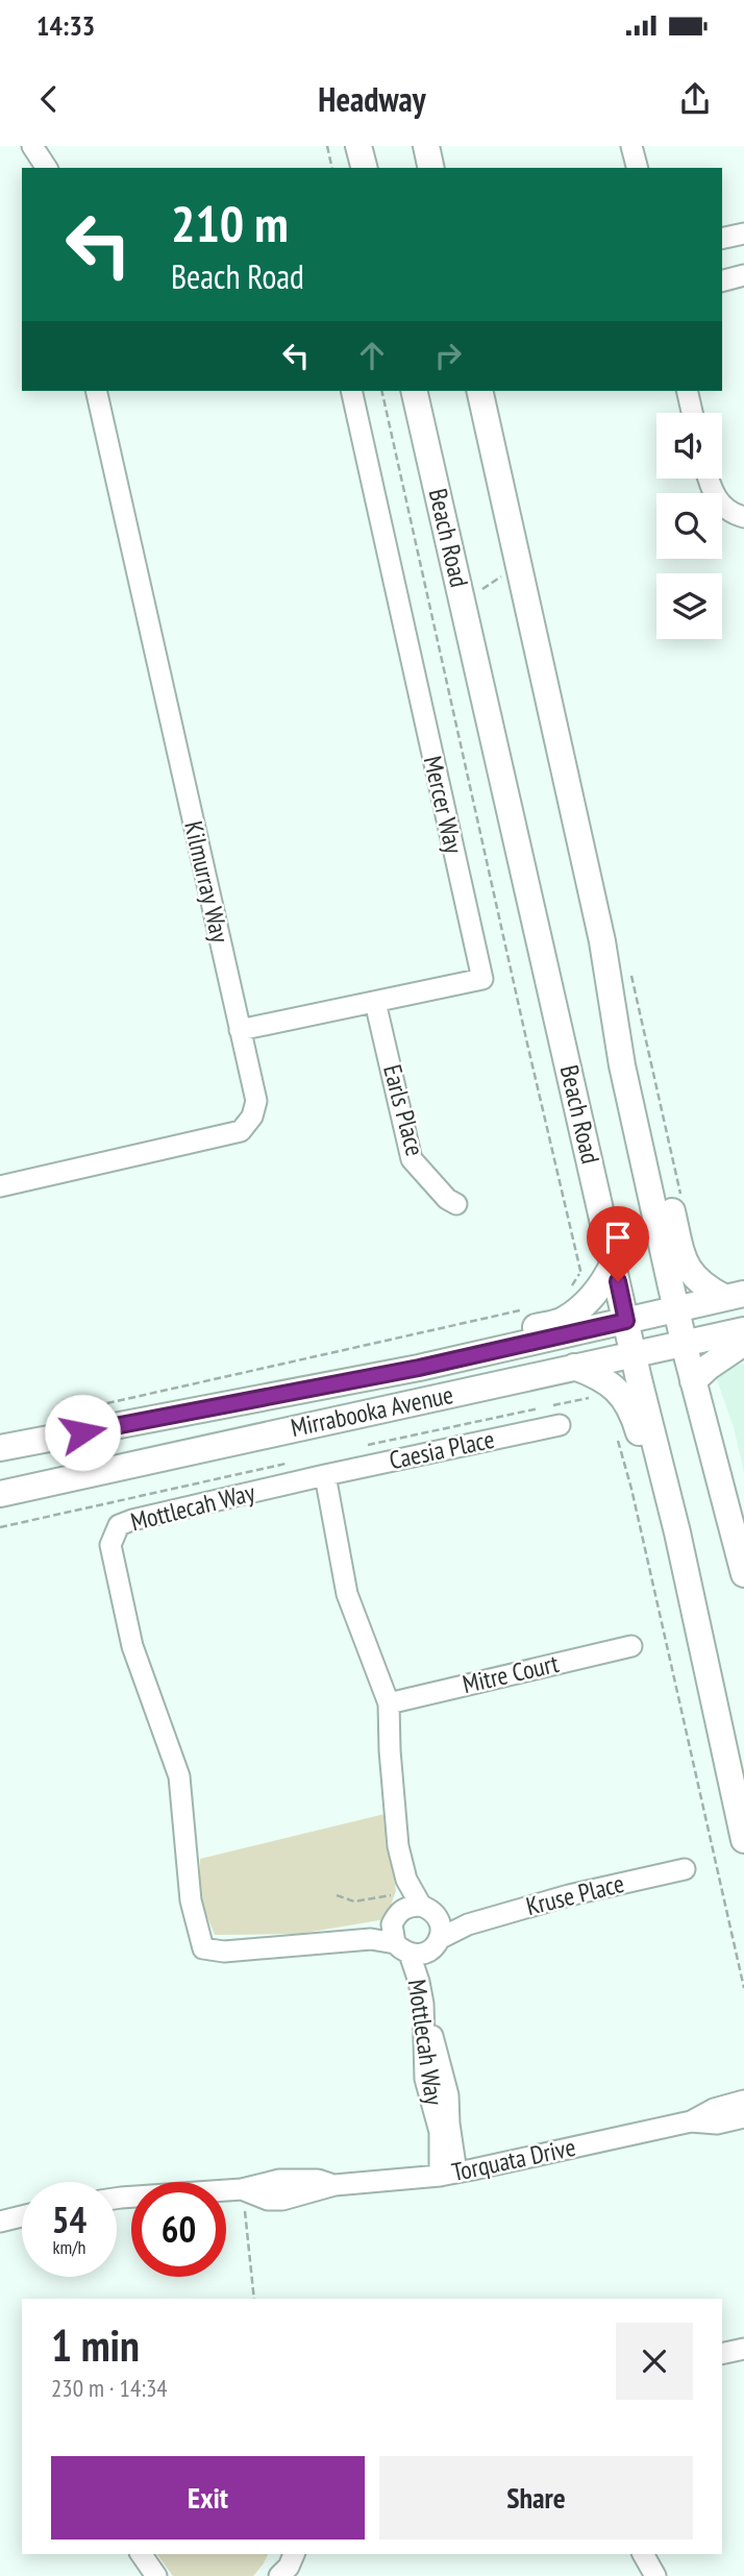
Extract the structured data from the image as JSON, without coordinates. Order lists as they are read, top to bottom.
{
  "streets": {
    "main road": ["Beach Road", "Mirrabooka Avenue"],
    "street": [
      "Mercer Way",
      "Kilmurray Way",
      "Earls Place",
      "Caesia Place",
      "Mottlecah Way",
      "Mitre Court",
      "Kruse Place",
      "Torquata Drive"
    ]
  },
  "crossings": [
    ["Beach Road", "Mirrabooka Avenue"],
    ["Mercer Way", "Kilmurray Way"],
    ["Mercer Way", "Earls Place"],
    ["Caesia Place", "Mottlecah Way"],
    ["Mottlecah Way", "Mitre Court"],
    ["Mottlecah Way", "Kruse Place"],
    ["Mottlecah Way", "Torquata Drive"]
  ],
  "page": {
    "status": "14:33",
    "header": "Headway",
    "turn": ["210 m", "Beach Road"],
    "speed": "54 km/h",
    "limit": "60",
    "heading": ["1 min", "230 m · 14:34"],
    "buttons": ["Exit", "Share"]
  }
}
